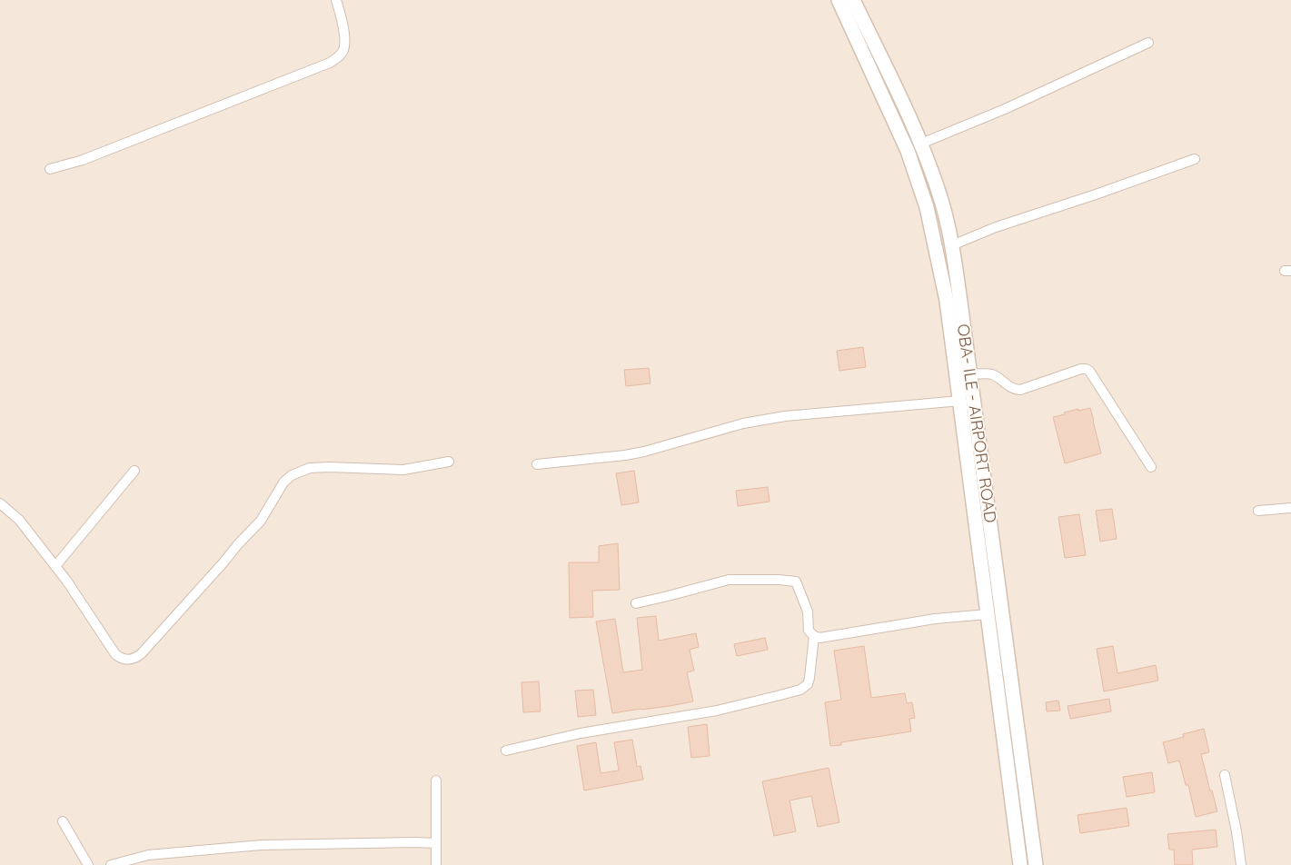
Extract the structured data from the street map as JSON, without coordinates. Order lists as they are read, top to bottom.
{
  "streets": {
    "main road": ["OBA- ILE - AIRPORT ROAD"]
  }
}
